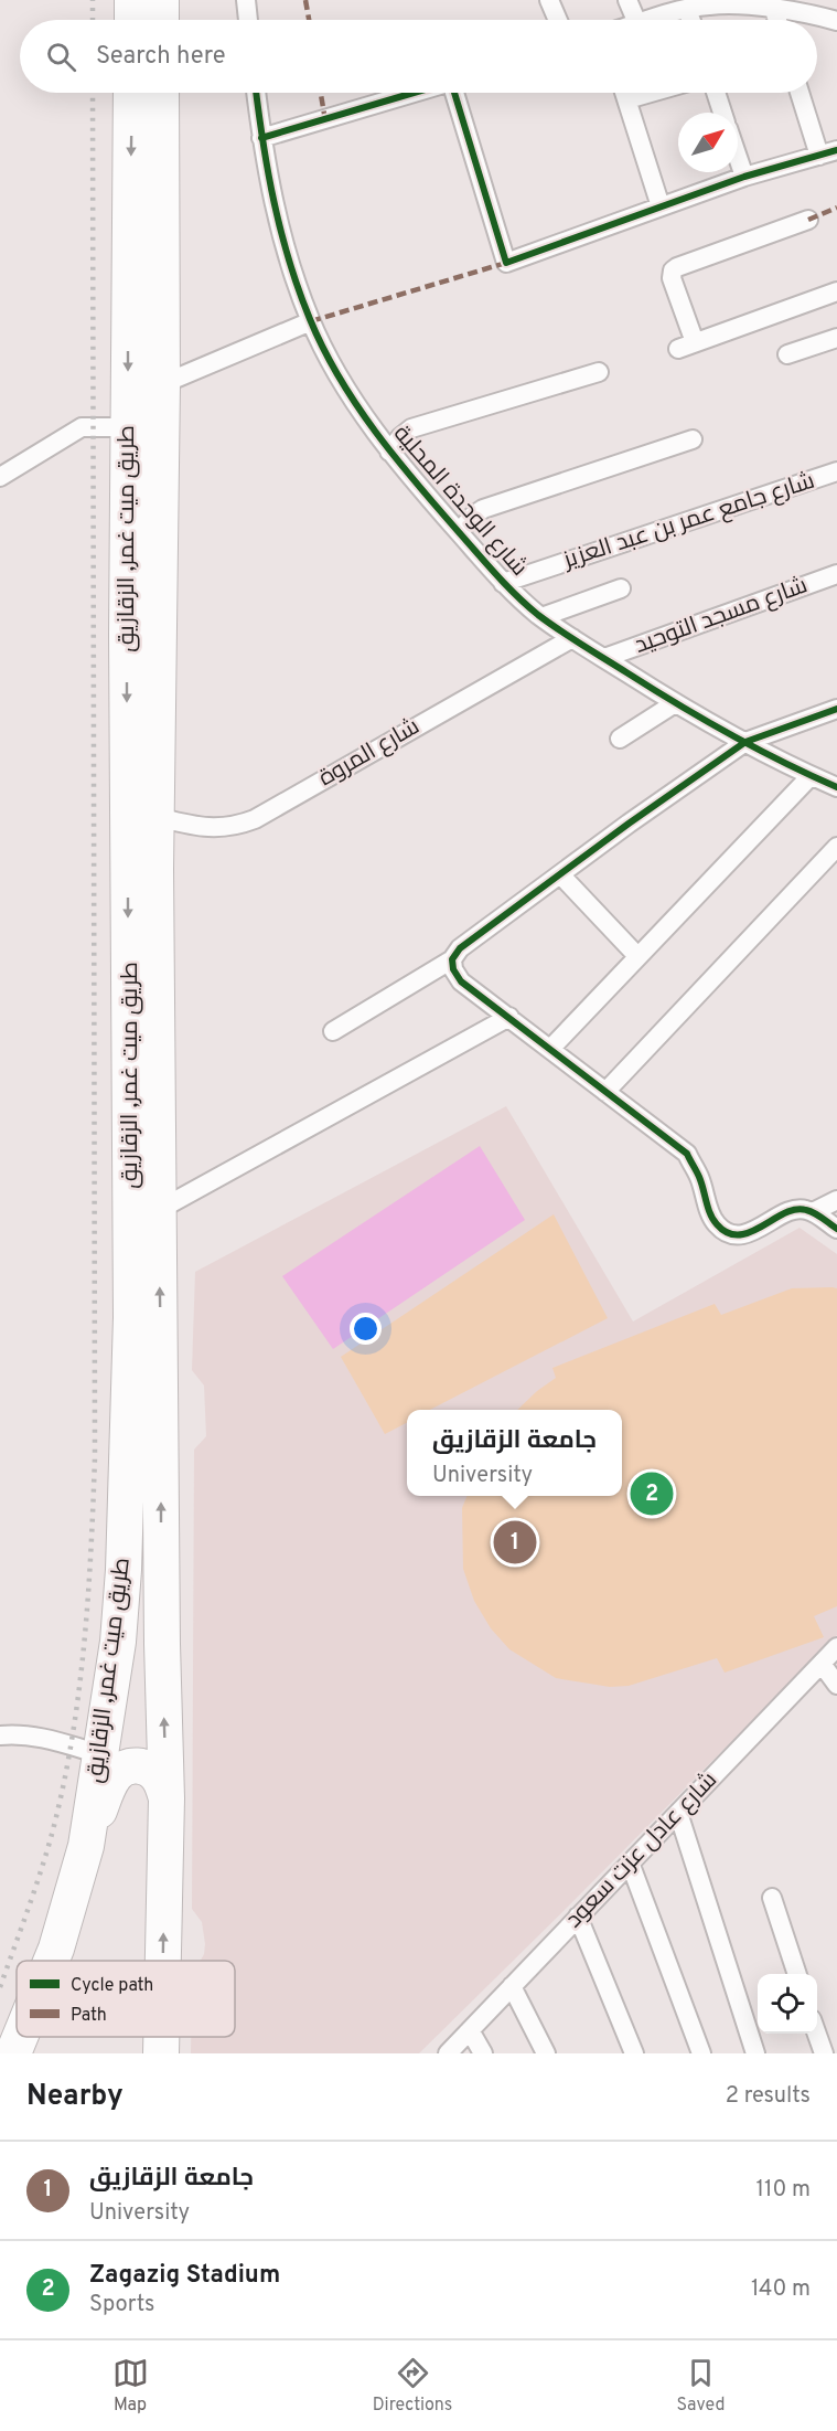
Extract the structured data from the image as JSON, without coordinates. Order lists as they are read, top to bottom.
{
  "streets": {
    "highway": ["طريق ميت غمر, الزقازيق"],
    "street": [
      "شارع الوحدة المحلية",
      "شارع جامع عمر بن عبد العزيز",
      "شارع مسجد التوحيد",
      "شارع المروة",
      "شارع عادل عزت سعود"
    ]
  },
  "crossings": [
    ["شارع الوحدة المحلية", "شارع جامع عمر بن عبد العزيز"],
    ["شارع الوحدة المحلية", "شارع مسجد التوحيد"],
    ["شارع الوحدة المحلية", "شارع المروة"],
    ["طريق ميت غمر, الزقازيق", "شارع المروة"]
  ],
  "legend": ["Cycle path", "Path"],
  "north": "top right",
  "page": {
    "search": "Search here",
    "popup": ["جامعة الزقازيق", "University"],
    "pins": ["2", "1"],
    "heading": ["Nearby", "2 results"],
    "list": [
      {
        "mark": "1",
        "name": "جامعة الزقازيق",
        "note": "University",
        "value": "110 m"
      },
      {
        "mark": "2",
        "name": "Zagazig Stadium",
        "note": "Sports",
        "value": "140 m"
      }
    ],
    "nav": ["Map", "Directions", "Saved"]
  }
}
